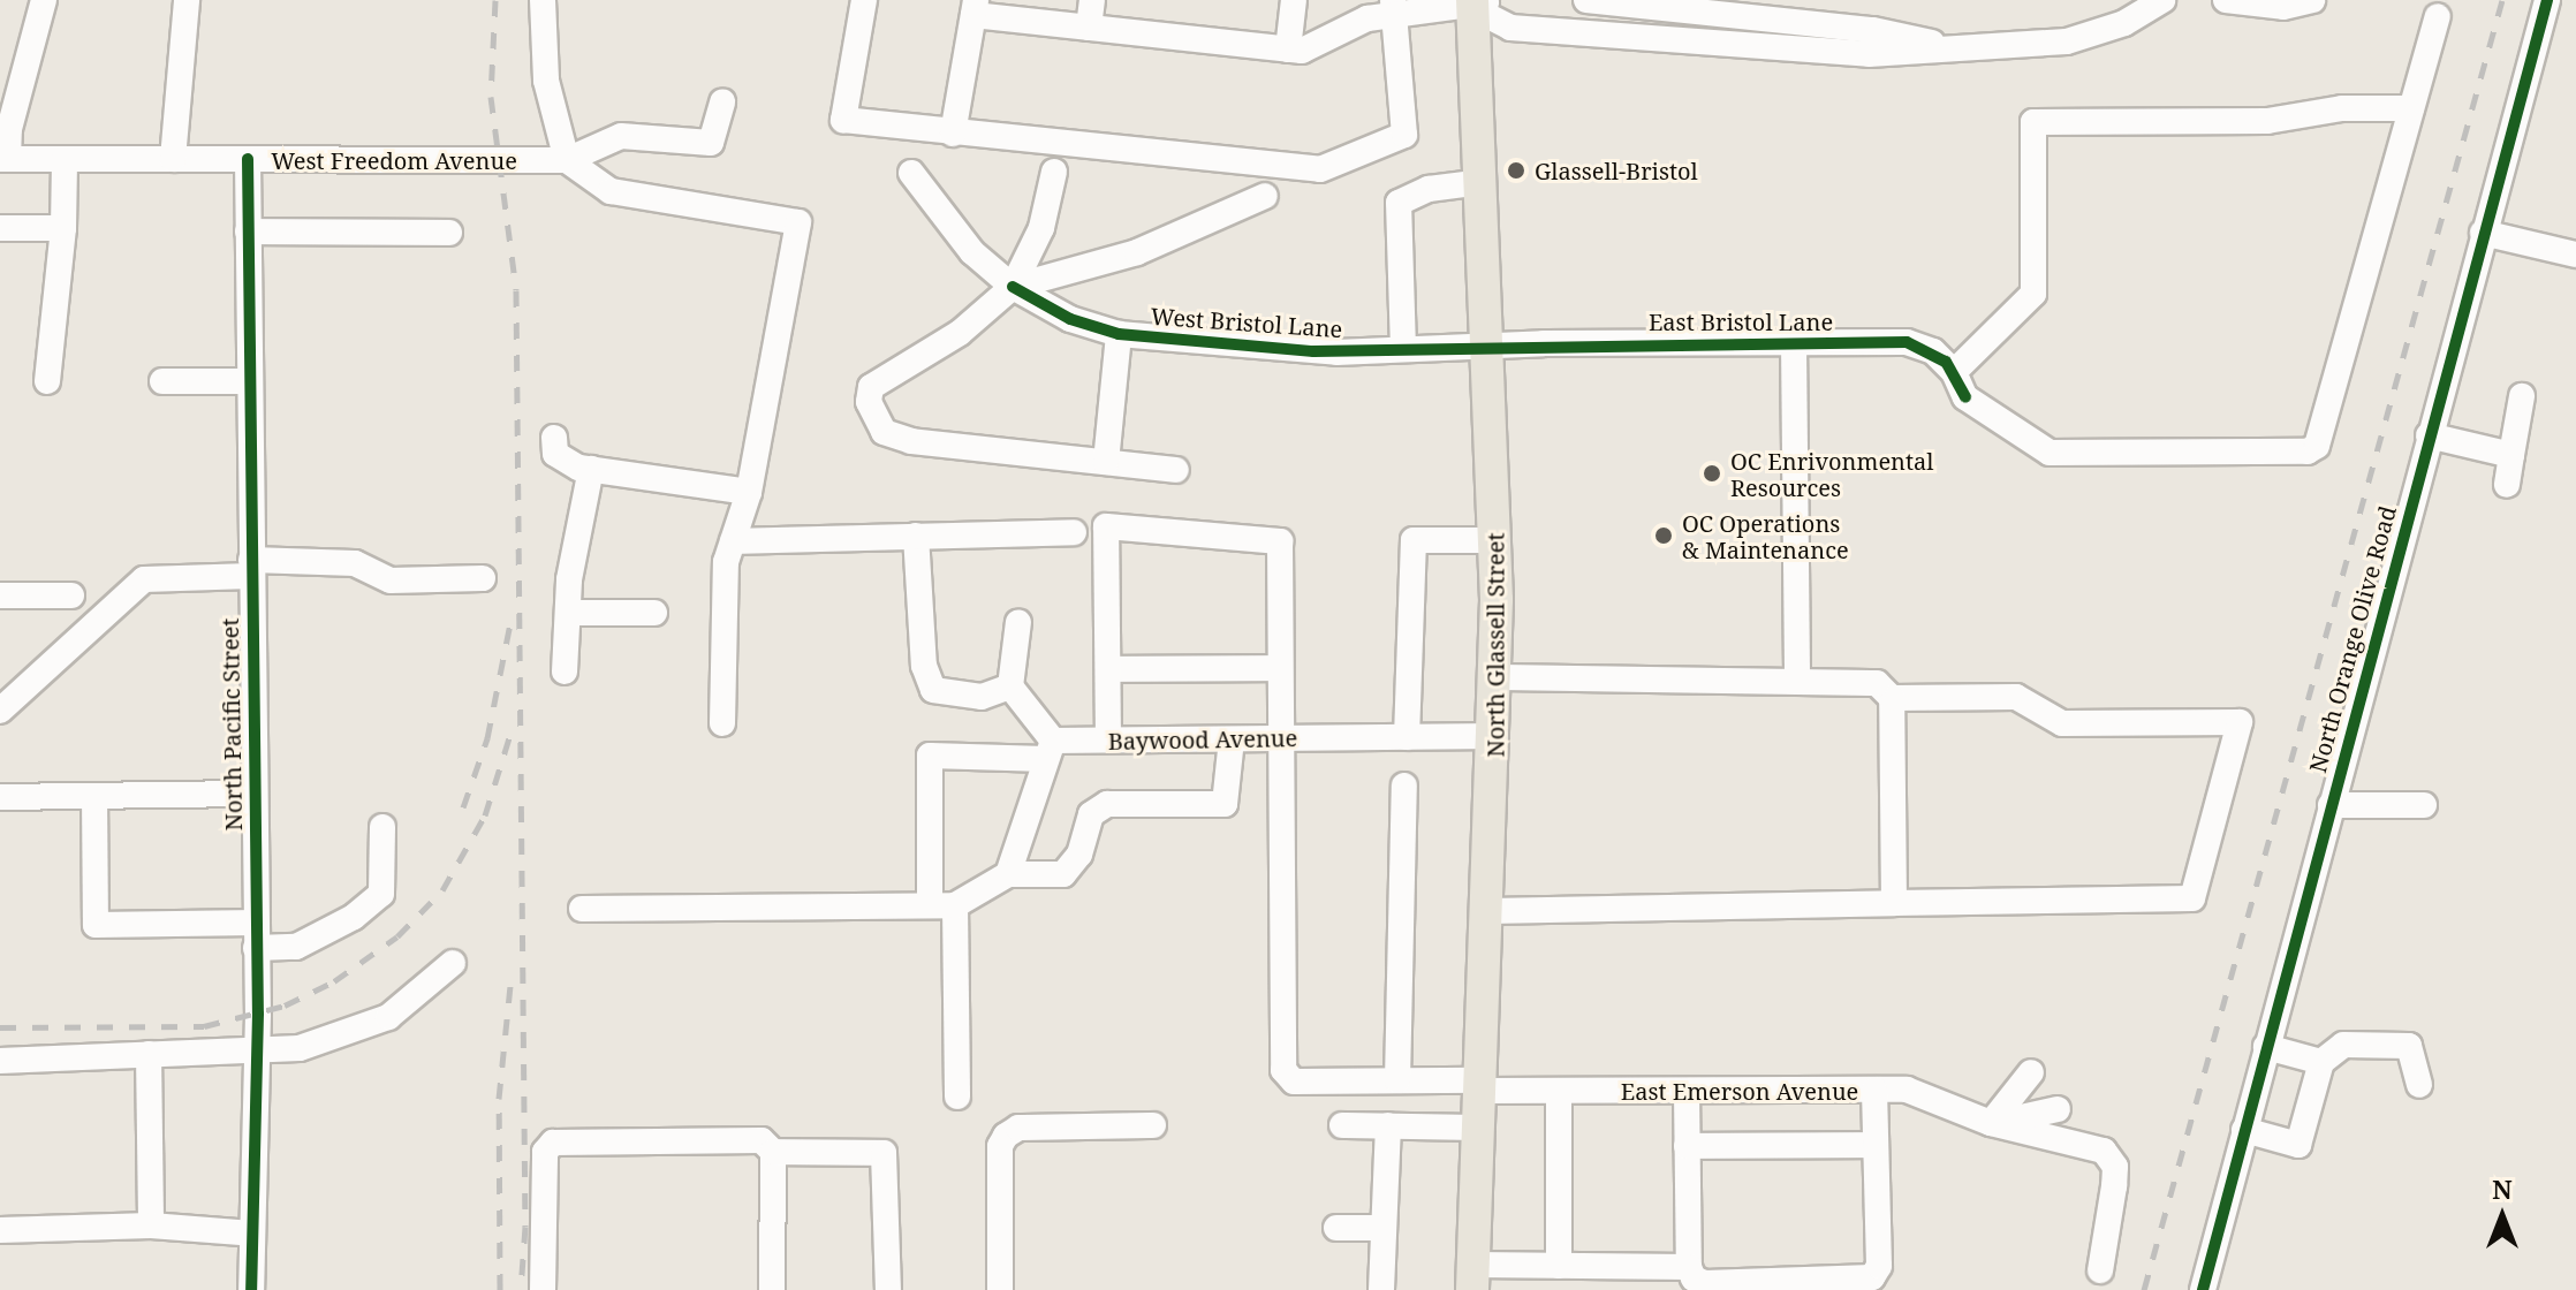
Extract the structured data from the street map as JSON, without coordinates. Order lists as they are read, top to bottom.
{
  "streets": {
    "main road": ["North Glassell Street"],
    "street": [
      "West Freedom Avenue",
      "East Bristol Lane",
      "West Bristol Lane",
      "North Orange Olive Road",
      "North Pacific Street",
      "Baywood Avenue",
      "East Emerson Avenue"
    ]
  },
  "crossings": [
    ["West Freedom Avenue", "North Pacific Street"],
    ["East Bristol Lane", "West Bristol Lane"],
    ["East Bristol Lane", "North Glassell Street"],
    ["West Bristol Lane", "North Glassell Street"],
    ["North Glassell Street", "Baywood Avenue"],
    ["North Glassell Street", "East Emerson Avenue"],
    ["Baywood Avenue", "East Emerson Avenue"]
  ],
  "places": ["Glassell-Bristol", "OC Enrivonmental Resources", "OC Operations & Maintenance"],
  "north": "top"
}
